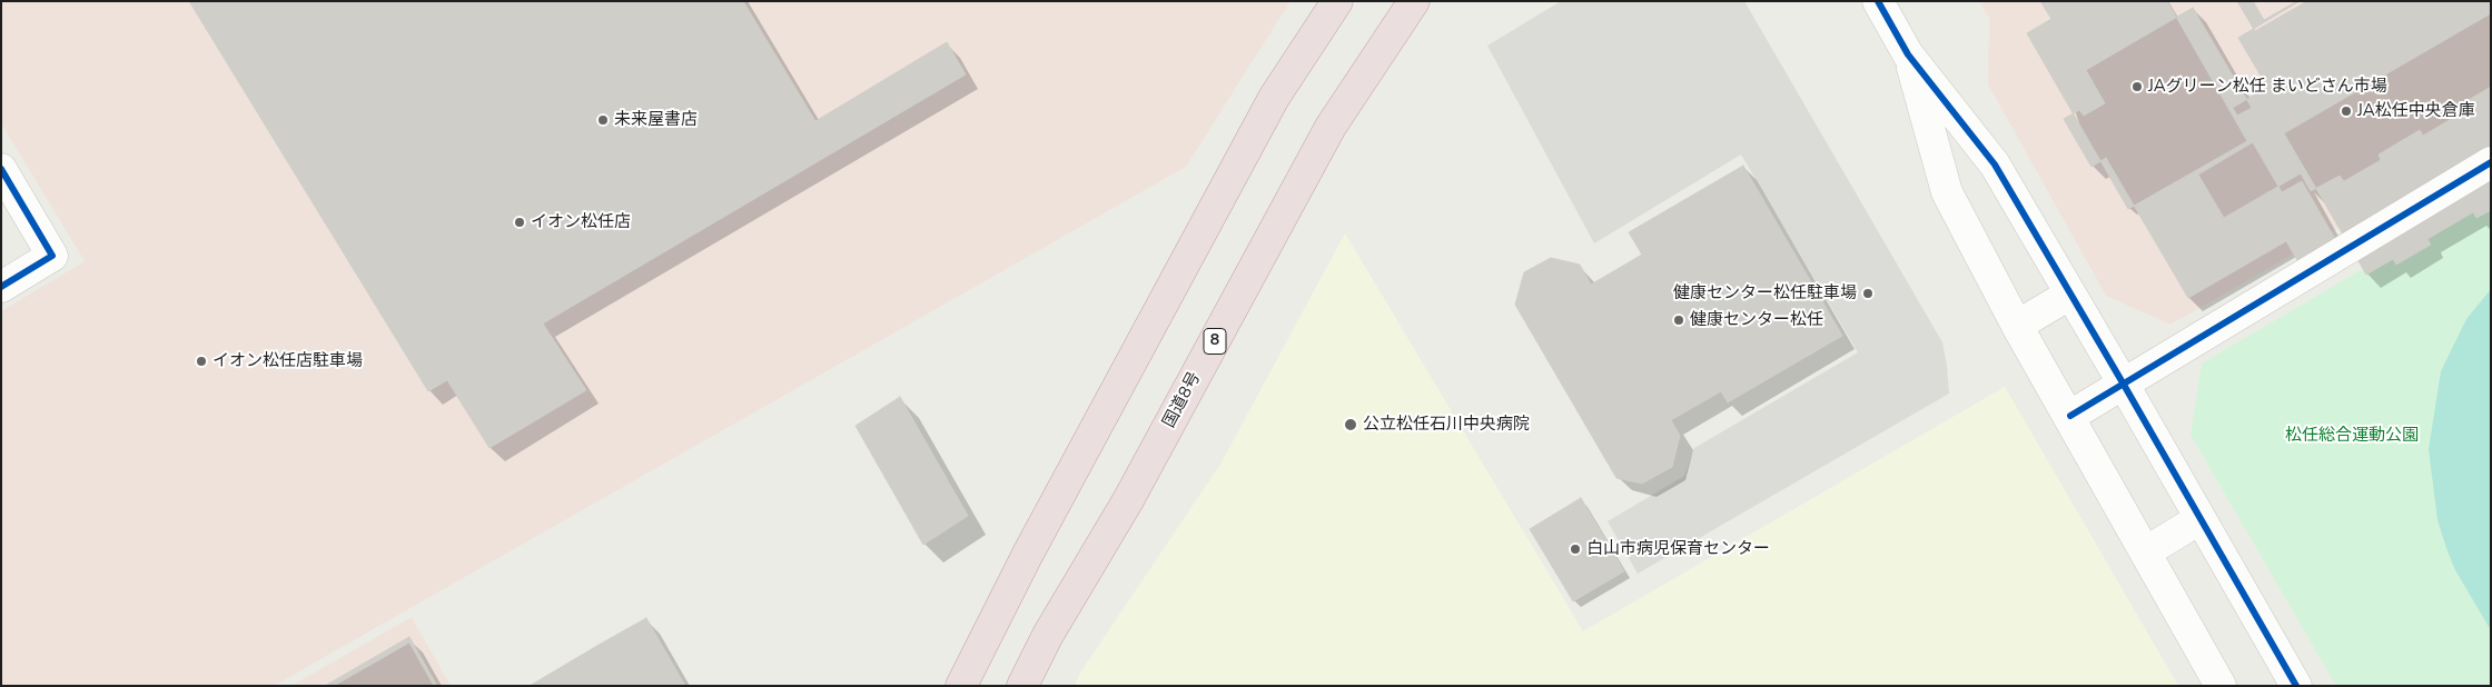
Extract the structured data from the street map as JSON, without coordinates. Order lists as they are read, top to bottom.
{
  "streets": {
    "highway": ["8", "国道8号"]
  },
  "parks": ["松任総合運動公園"],
  "places": [
    "JAグリーン松任 まいどさん市場",
    "JA松任中央倉庫",
    "未来屋書店",
    "イオン松任店",
    "健康センター松任駐車場",
    "健康センター松任",
    "イオン松任店駐車場",
    "公立松任石川中央病院",
    "白山市病児保育センター"
  ]
}
